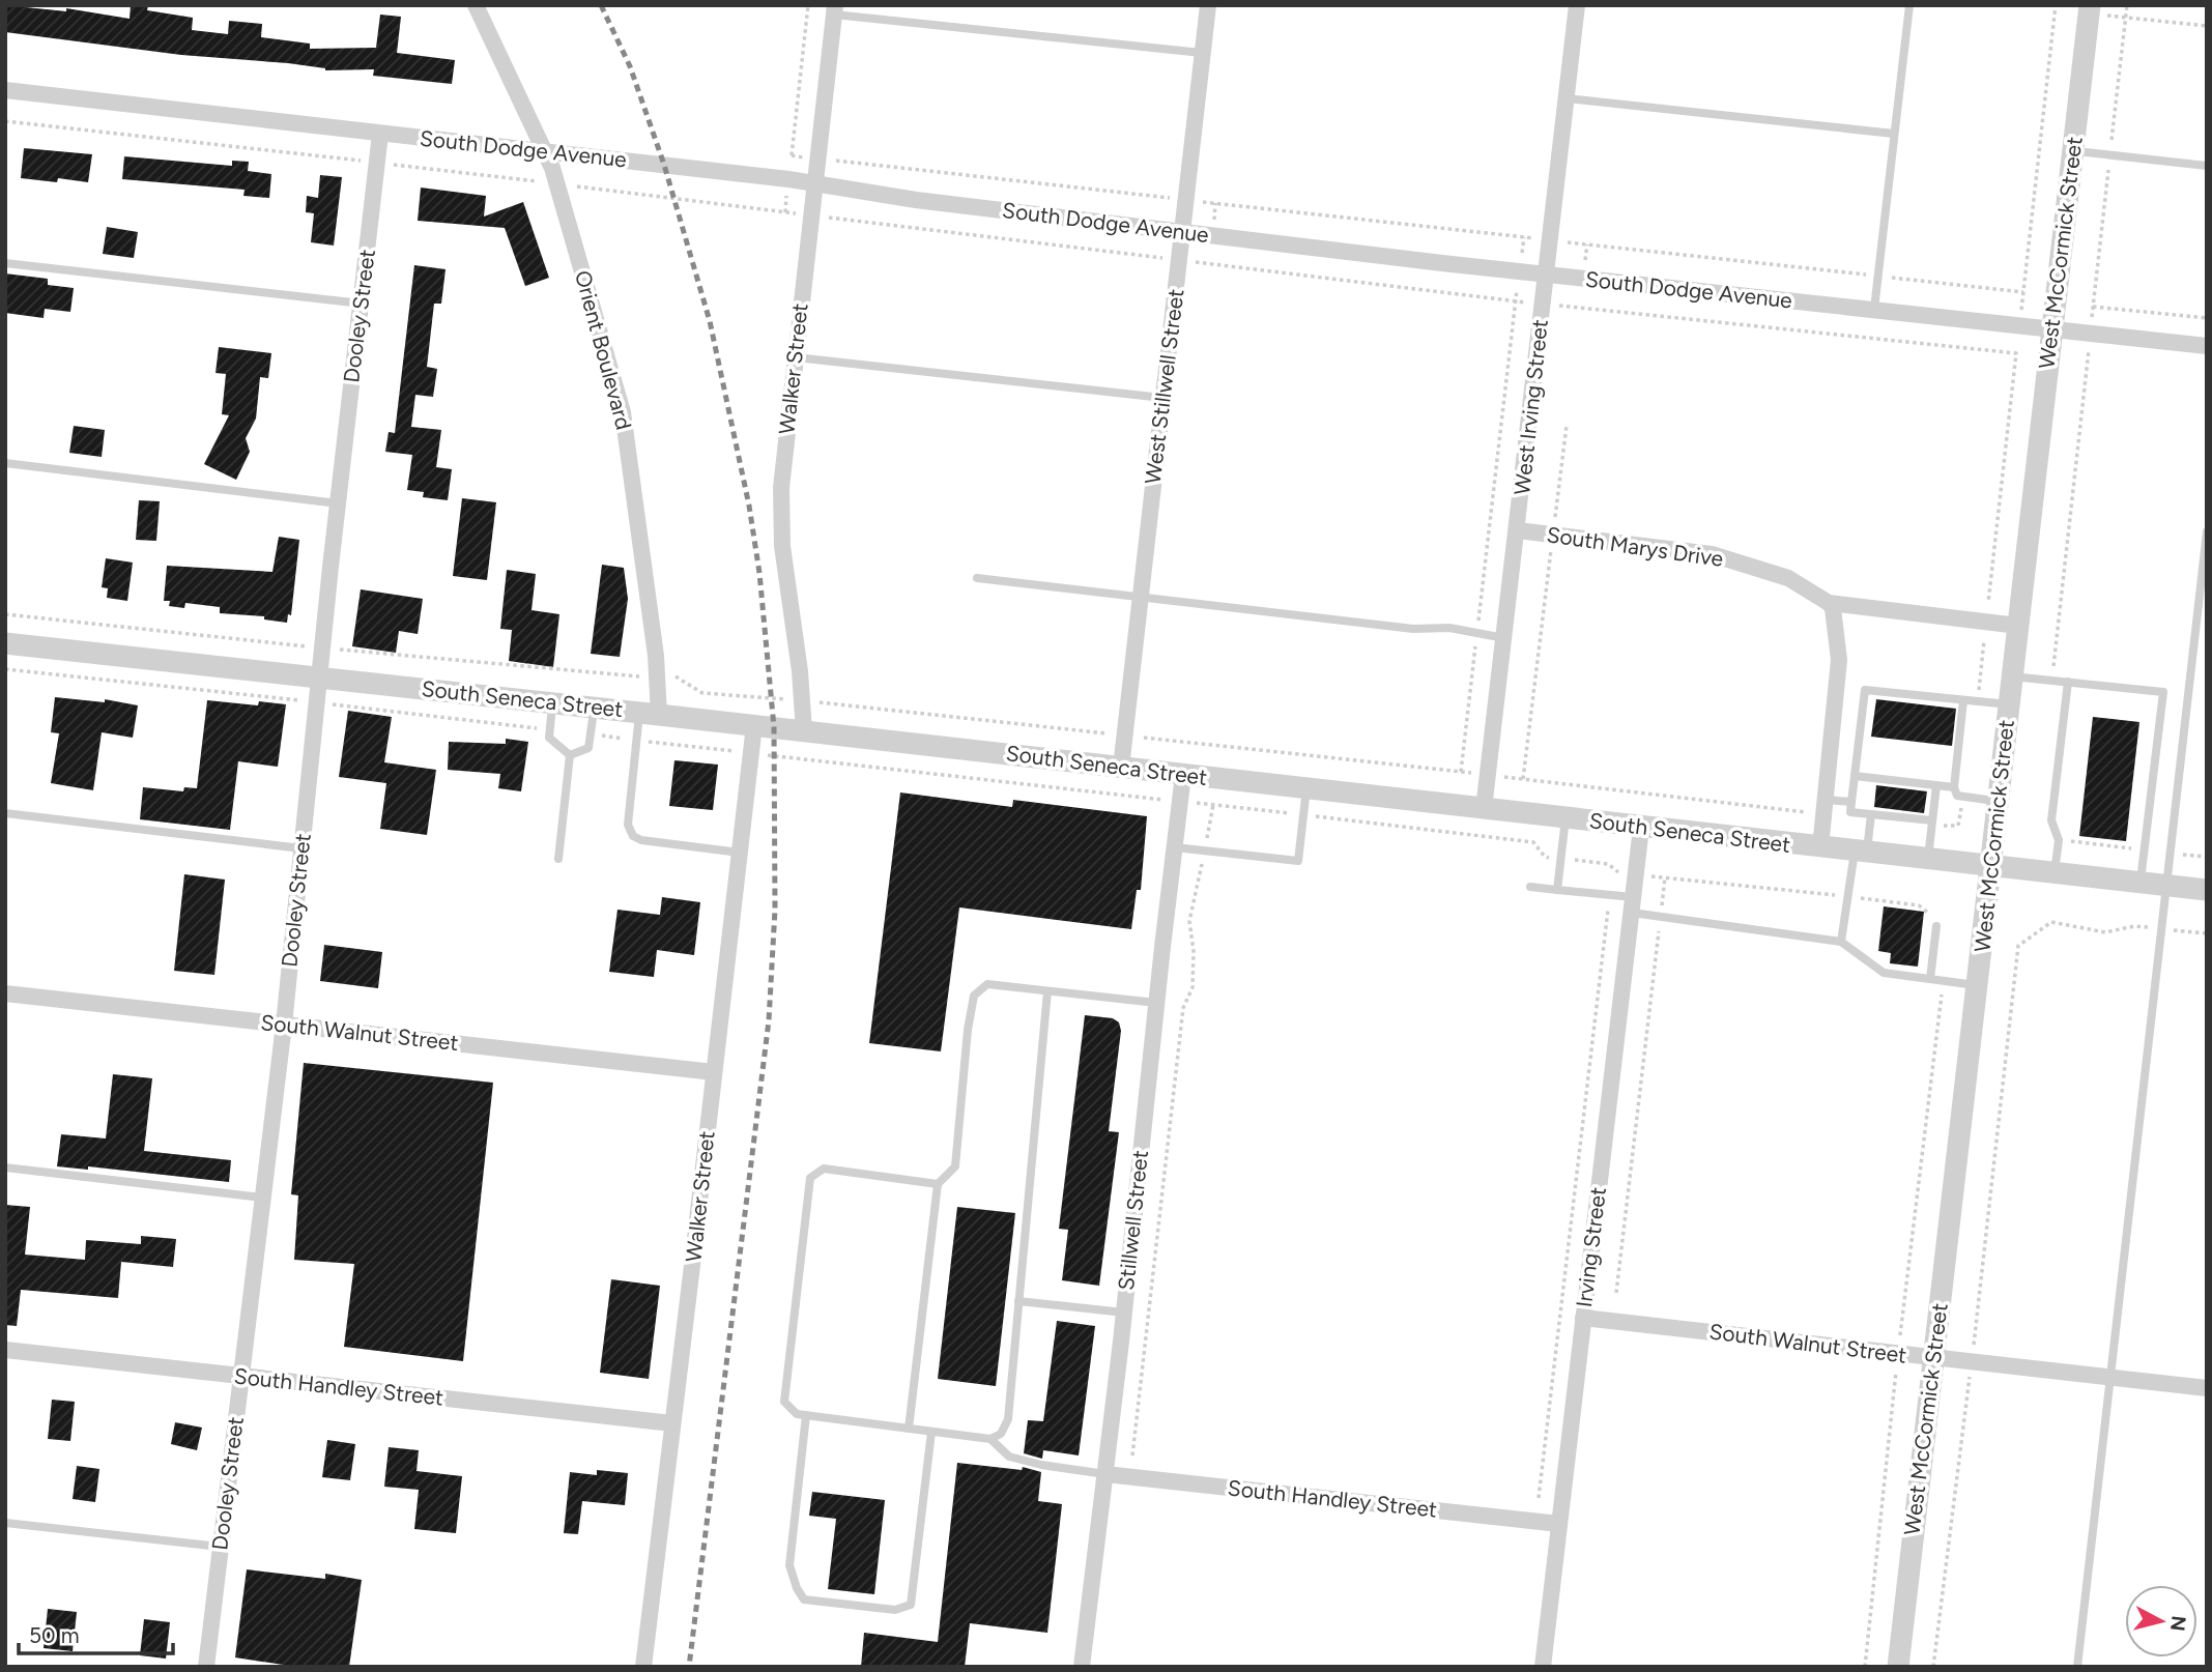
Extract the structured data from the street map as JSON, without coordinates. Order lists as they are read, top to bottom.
{
  "streets": {
    "street": [
      "South Dodge Avenue",
      "West McCormick Street",
      "Dooley Street",
      "Orient Boulevard",
      "Walker Street",
      "West Stillwell Street",
      "West Irving Street",
      "South Marys Drive",
      "South Seneca Street",
      "South Walnut Street",
      "Stillwell Street",
      "Irving Street",
      "South Handley Street"
    ]
  },
  "crossings": [
    ["South Dodge Avenue", "West McCormick Street"],
    ["South Dodge Avenue", "Dooley Street"],
    ["South Dodge Avenue", "Orient Boulevard"],
    ["South Dodge Avenue", "Walker Street"],
    ["South Dodge Avenue", "West Stillwell Street"],
    ["South Dodge Avenue", "West Irving Street"],
    ["West McCormick Street", "South Marys Drive"],
    ["West McCormick Street", "South Seneca Street"],
    ["West McCormick Street", "South Walnut Street"],
    ["Dooley Street", "South Seneca Street"],
    ["Dooley Street", "South Walnut Street"],
    ["Dooley Street", "South Handley Street"],
    ["Orient Boulevard", "South Seneca Street"],
    ["Walker Street", "South Seneca Street"],
    ["Walker Street", "South Walnut Street"],
    ["Walker Street", "South Handley Street"],
    ["West Stillwell Street", "South Seneca Street"],
    ["West Irving Street", "South Marys Drive"],
    ["West Irving Street", "South Seneca Street"],
    ["South Seneca Street", "Stillwell Street"],
    ["South Seneca Street", "Irving Street"],
    ["South Walnut Street", "Irving Street"],
    ["Stillwell Street", "South Handley Street"],
    ["Irving Street", "South Handley Street"]
  ],
  "scale_bar": "50 m",
  "north": "right"
}
